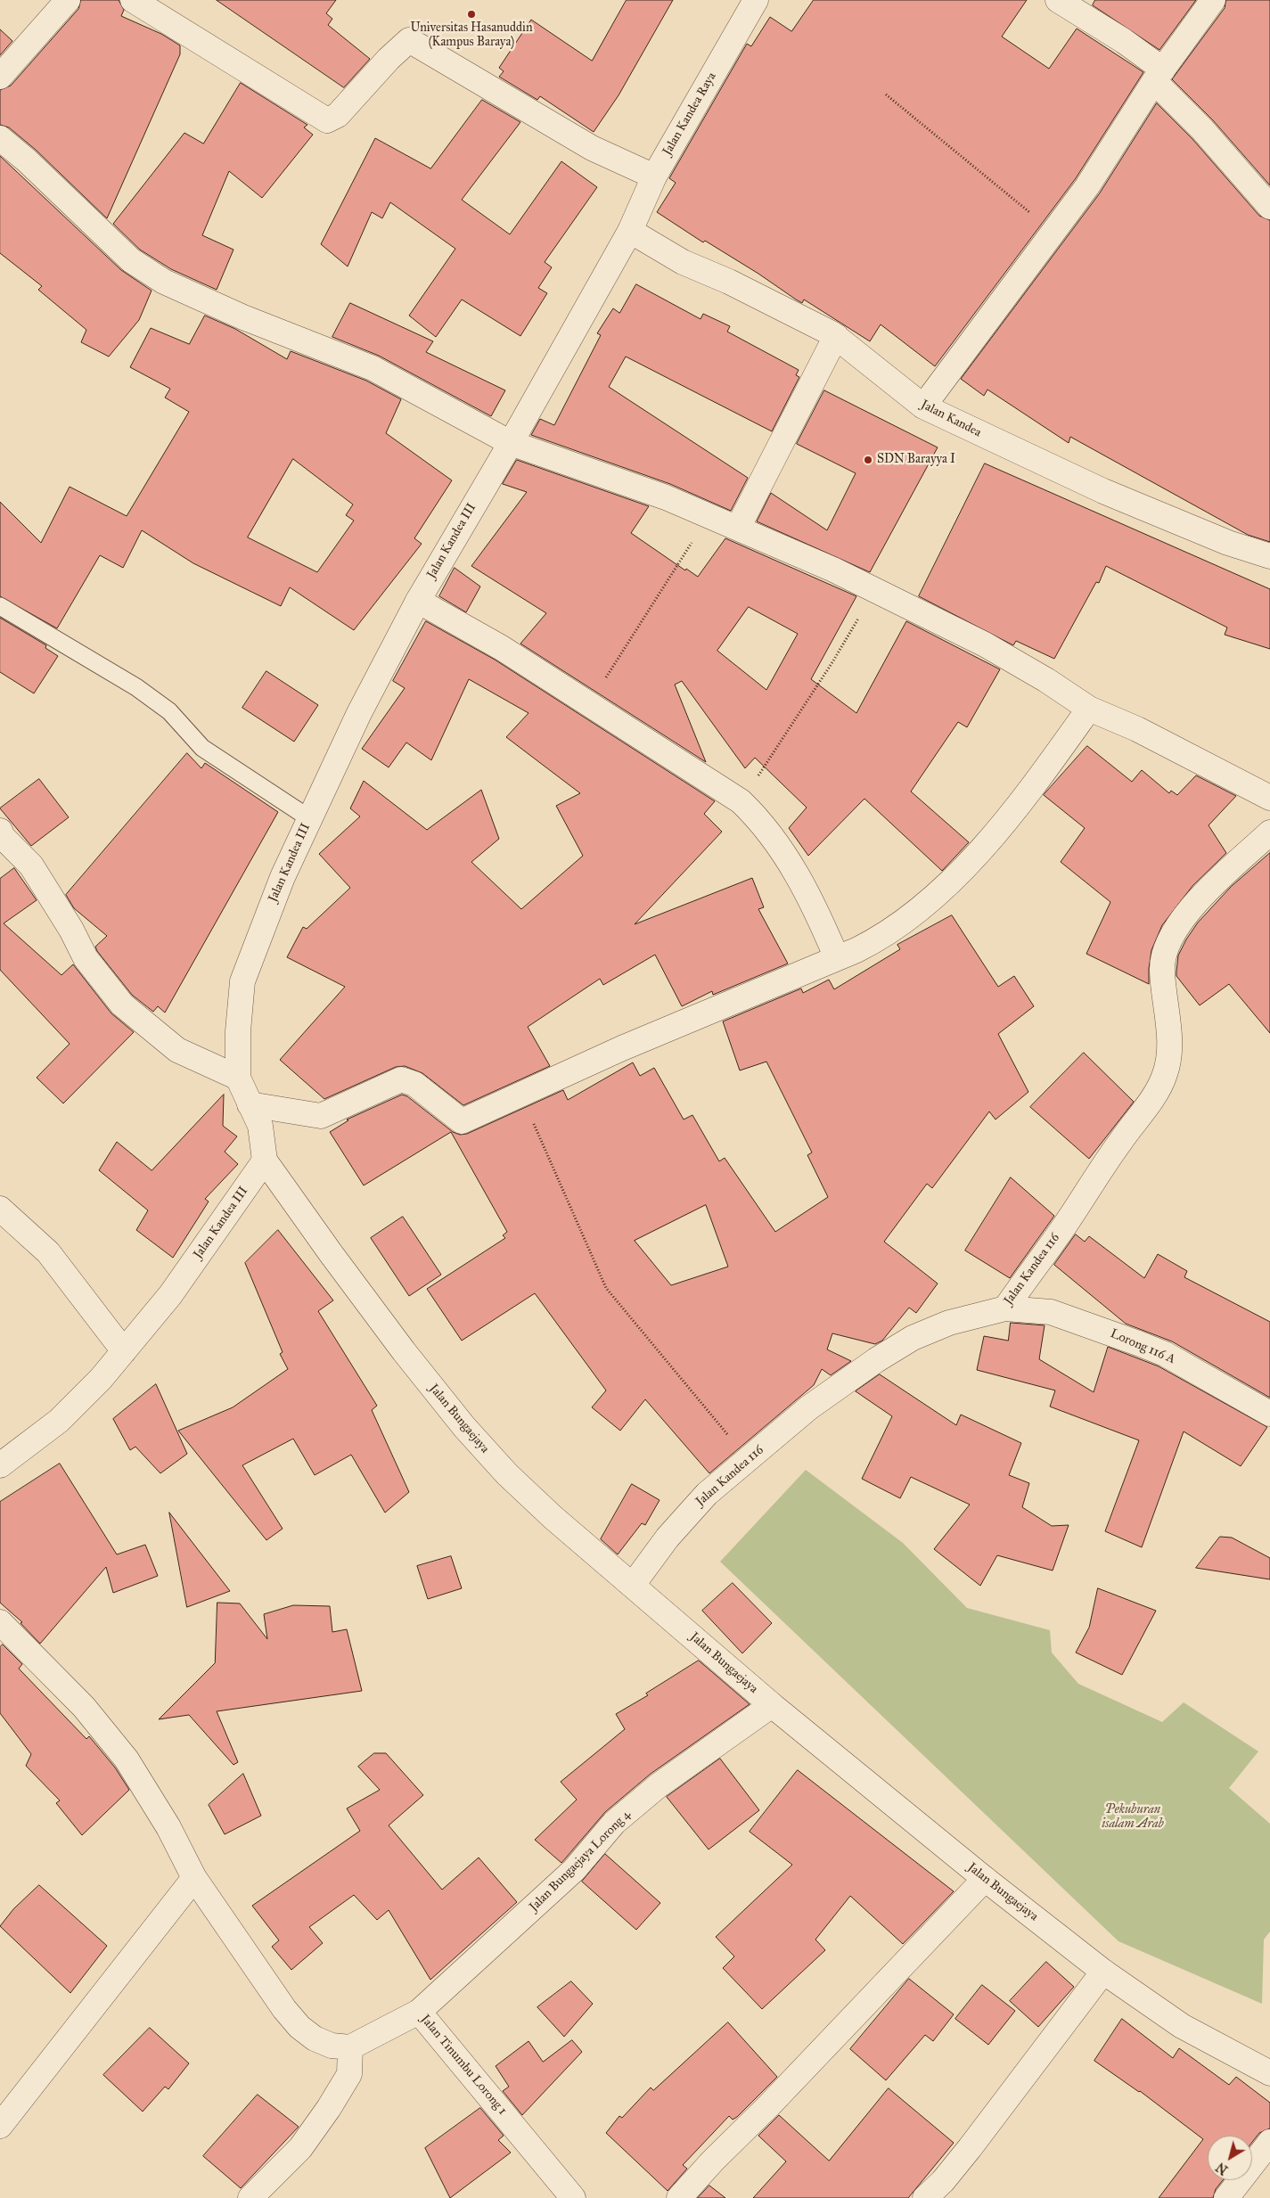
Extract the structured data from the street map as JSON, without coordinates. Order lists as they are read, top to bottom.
{
  "streets": {
    "street": [
      "Jalan Kandea Raya",
      "Jalan Kandea",
      "Jalan Kandea III",
      "Jalan Kandea 116",
      "Lorong 116 A",
      "Jalan Bungaejaya",
      "Jalan Bungaejaya Lorong 4",
      "Jalan Tinumbu Lorong 1"
    ]
  },
  "crossings": [
    ["Jalan Kandea Raya", "Jalan Kandea"],
    ["Jalan Kandea Raya", "Jalan Kandea III"],
    ["Jalan Kandea", "Jalan Kandea III"],
    ["Jalan Kandea III", "Jalan Bungaejaya"],
    ["Jalan Kandea 116", "Lorong 116 A"],
    ["Jalan Kandea 116", "Jalan Bungaejaya"],
    ["Jalan Bungaejaya", "Jalan Bungaejaya Lorong 4"],
    ["Jalan Bungaejaya Lorong 4", "Jalan Tinumbu Lorong 1"]
  ],
  "parks": ["Pekuburan isalam Arab"],
  "places": ["Universitas Hasanuddin (Kampus Baraya)", "SDN Barayya I"],
  "north": "bottom left"
}
